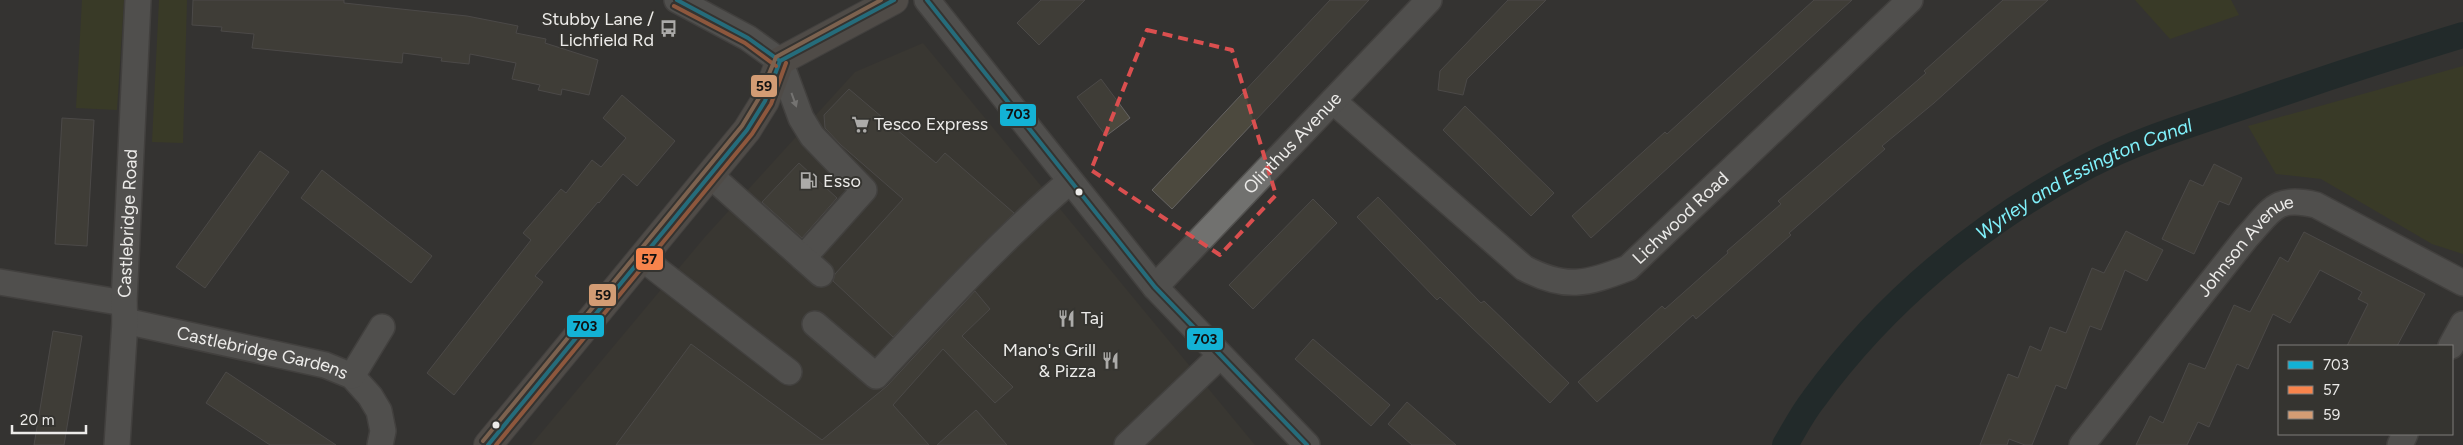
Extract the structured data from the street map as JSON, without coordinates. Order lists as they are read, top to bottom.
{
  "streets": {
    "street": [
      "Olinthus Avenue",
      "Lichwood Road",
      "Castlebridge Road",
      "Johnson Avenue",
      "Castlebridge Gardens"
    ]
  },
  "crossings": [
    ["Olinthus Avenue", "Lichwood Road"],
    ["Castlebridge Road", "Castlebridge Gardens"]
  ],
  "water": ["Wyrley and Essington Canal"],
  "places": {
    "bus stop": ["Stubby Lane / Lichfield Rd"],
    "supermarket": ["Tesco Express"],
    "fuel station": ["Esso"],
    "restaurant": ["Taj", "Mano's Grill & Pizza"]
  },
  "lines": ["transit line 703", "transit line 59", "transit line 57"],
  "legend": ["703", "57", "59"],
  "scale_bar": "20 m"
}
